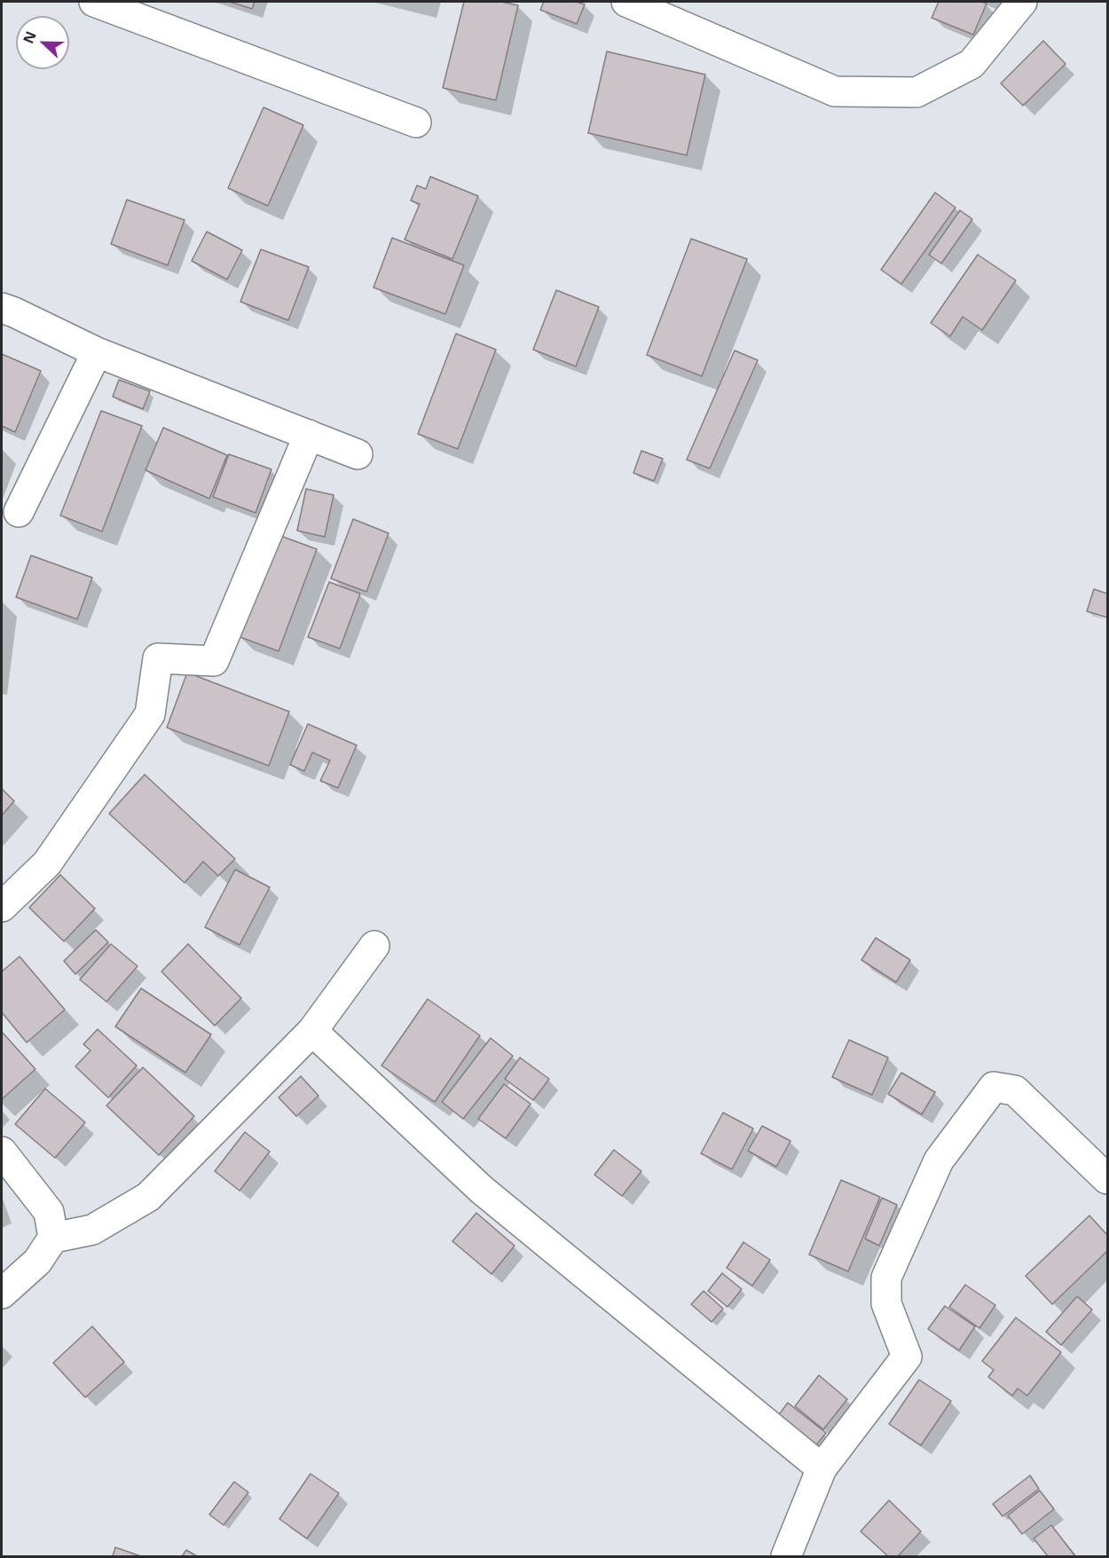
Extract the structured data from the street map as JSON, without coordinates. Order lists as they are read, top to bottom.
{
  "north": "left"
}
